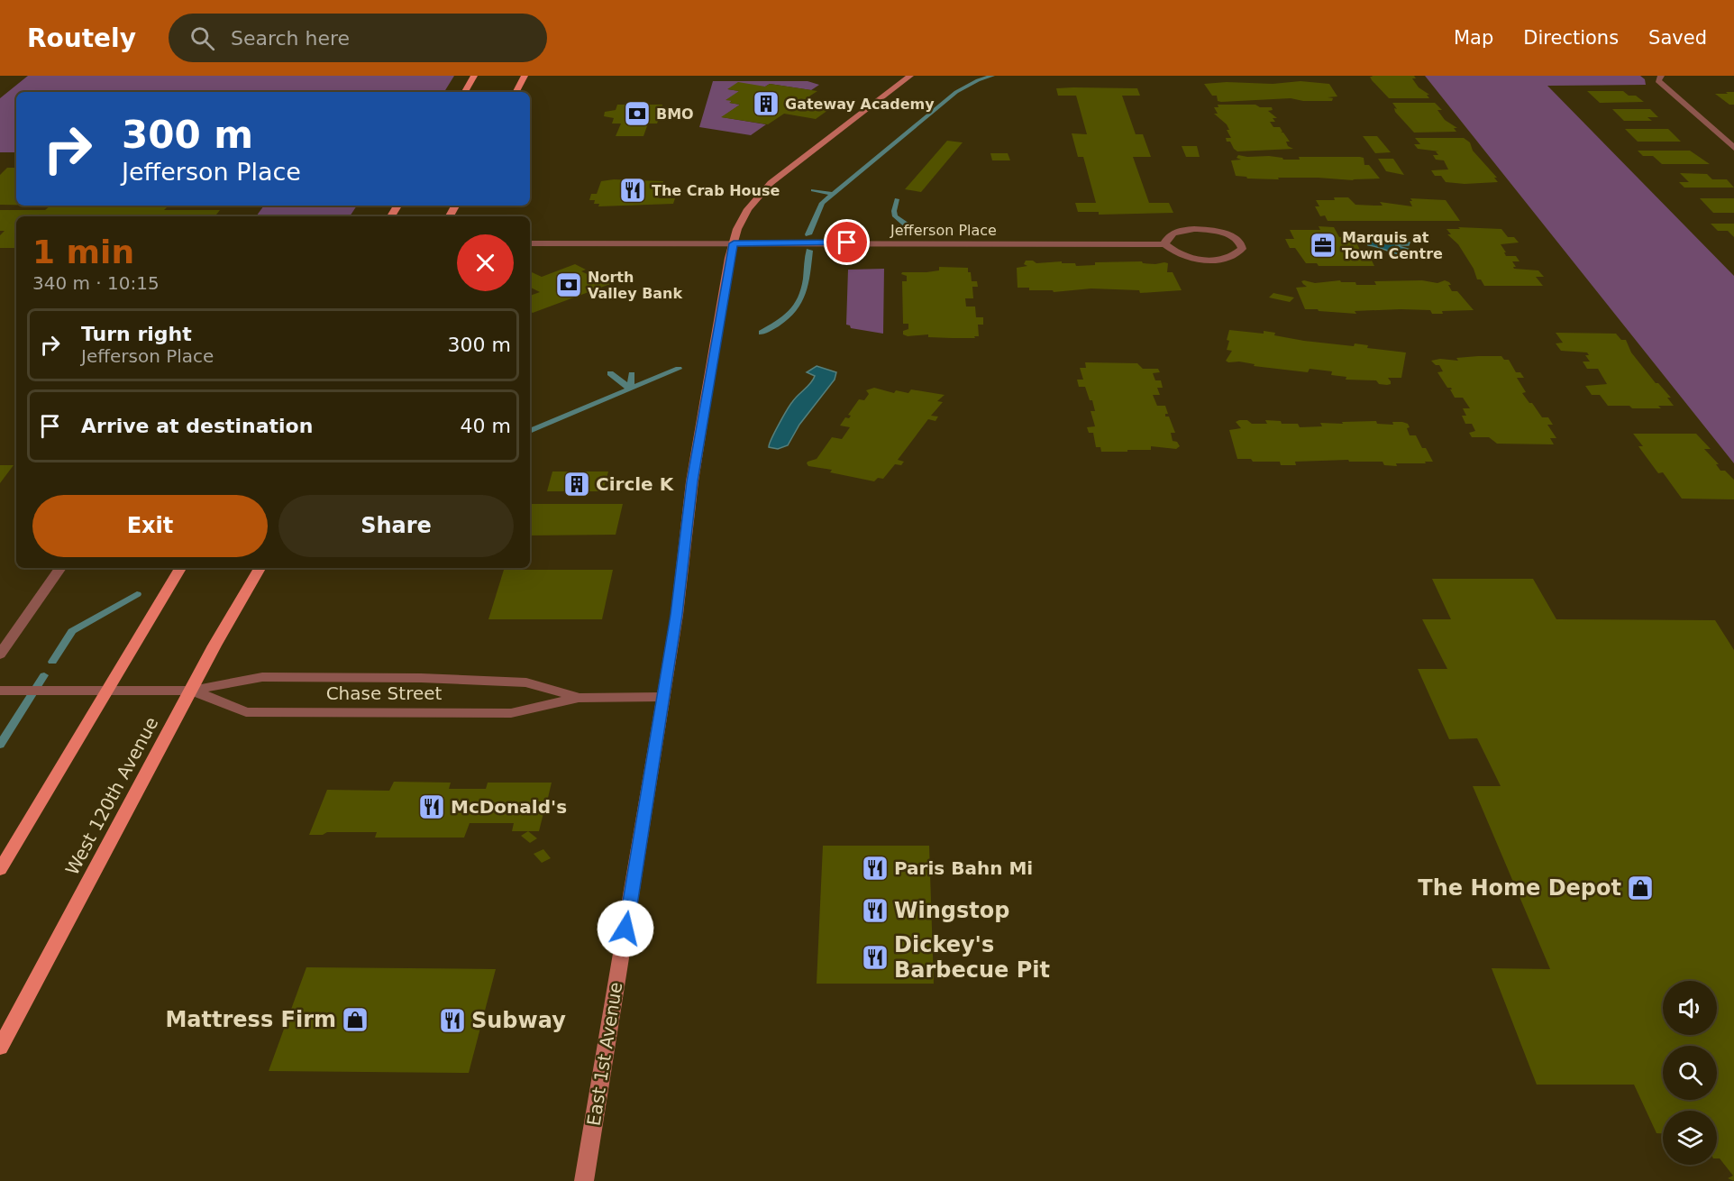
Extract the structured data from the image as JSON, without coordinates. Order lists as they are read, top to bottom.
{
  "streets": {
    "main road": ["West 120th Avenue"],
    "street": ["Jefferson Place", "Chase Street", "East 1st Avenue"]
  },
  "crossings": [
    ["Jefferson Place", "East 1st Avenue"],
    ["Chase Street", "West 120th Avenue"],
    ["Chase Street", "East 1st Avenue"]
  ],
  "places": {
    "building": ["Gateway Academy", "Circle K"],
    "bank": ["BMO", "North Valley Bank"],
    "restaurant": [
      "The Crab House",
      "McDonald's",
      "Paris Bahn Mi",
      "Wingstop",
      "Dickey's Barbecue Pit",
      "Subway"
    ],
    "office": ["Marquis at Town Centre"],
    "shop": ["The Home Depot", "Mattress Firm"]
  },
  "page": {
    "header": "Routely",
    "search": "Search here",
    "nav": ["Map", "Directions", "Saved"],
    "turn": ["300 m", "Jefferson Place"],
    "heading": ["1 min", "340 m · 10:15"],
    "list": [
      {
        "name": "Turn right",
        "note": "Jefferson Place",
        "value": "300 m"
      },
      {
        "name": "Arrive at destination",
        "value": "40 m"
      }
    ],
    "buttons": ["Exit", "Share"]
  }
}
